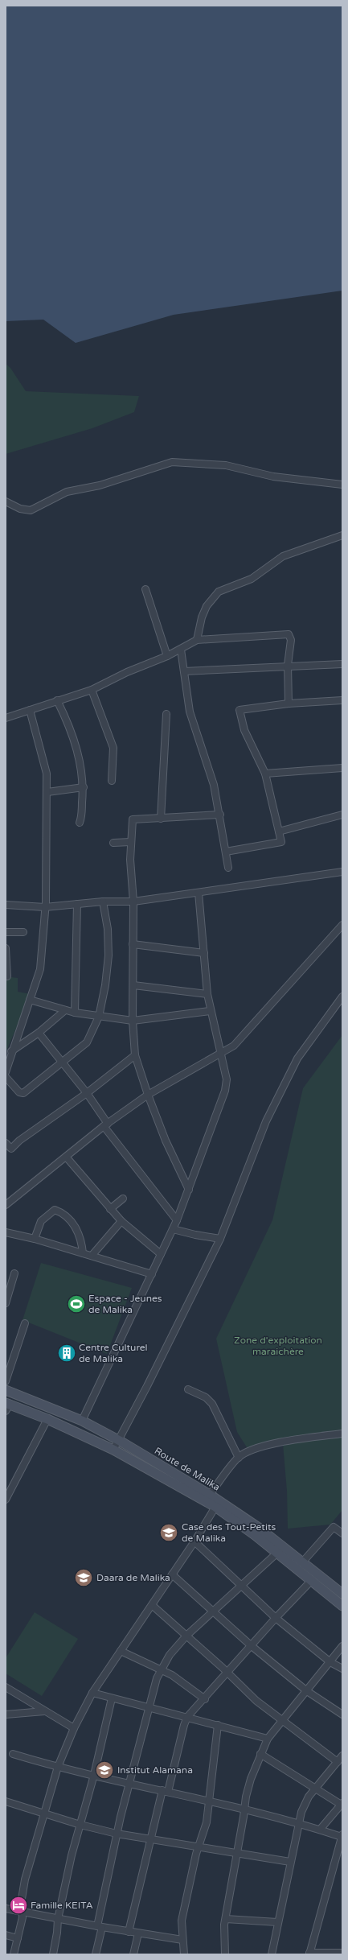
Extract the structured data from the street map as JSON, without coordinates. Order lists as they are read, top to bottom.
{
  "streets": {
    "main road": ["Route de Malika"]
  },
  "parks": ["Zone d'exploitation maraichère"],
  "places": {
    "sports": ["Espace - Jeunes de Malika"],
    "building": ["Centre Culturel de Malika"],
    "school or university": ["Case des Tout-Petits de Malika", "Daara de Malika", "Institut Alamana"],
    "hotel": ["Famille KEITA"]
  }
}
